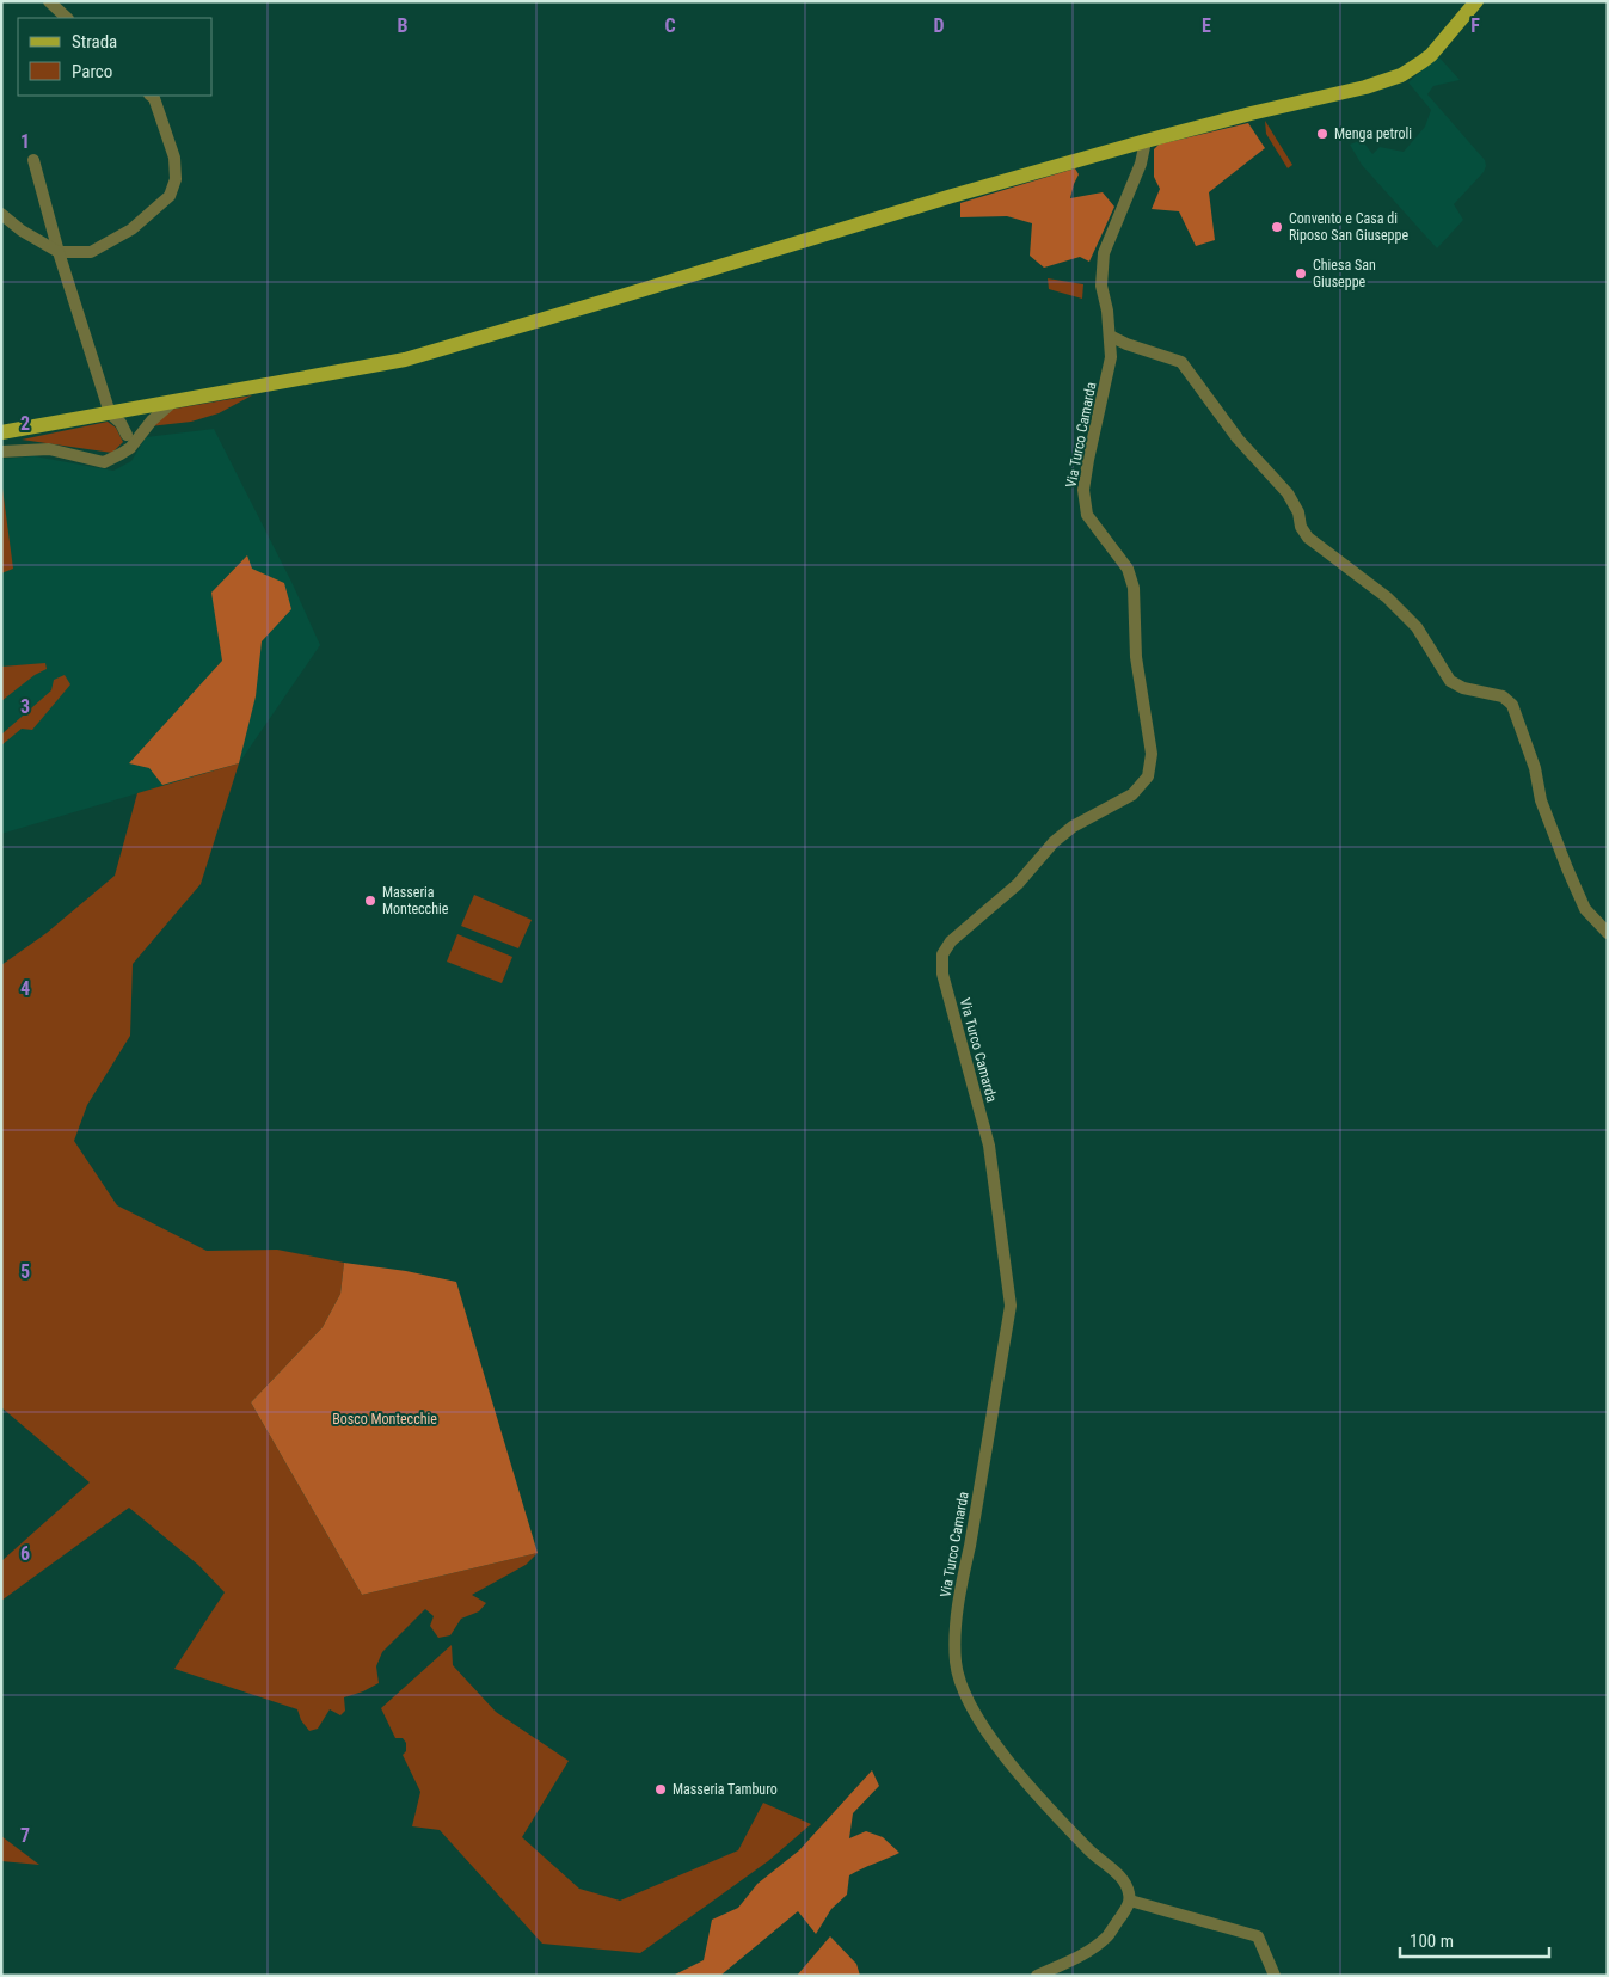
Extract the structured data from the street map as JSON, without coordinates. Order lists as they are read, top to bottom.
{
  "streets": {
    "street": ["Via Turco Camarda"]
  },
  "parks": ["Bosco Montecchie"],
  "places": [
    "Menga petroli",
    "Convento e Casa di Riposo San Giuseppe",
    "Chiesa San Giuseppe",
    "Masseria Montecchie",
    "Masseria Tamburo"
  ],
  "legend": ["Strada", "Parco"],
  "scale_bar": "100 m",
  "grid": {
    "columns": [
      "B",
      "C",
      "D",
      "E",
      "F"
    ],
    "rows": [
      "1",
      "2",
      "3",
      "4",
      "5",
      "6",
      "7"
    ]
  }
}
